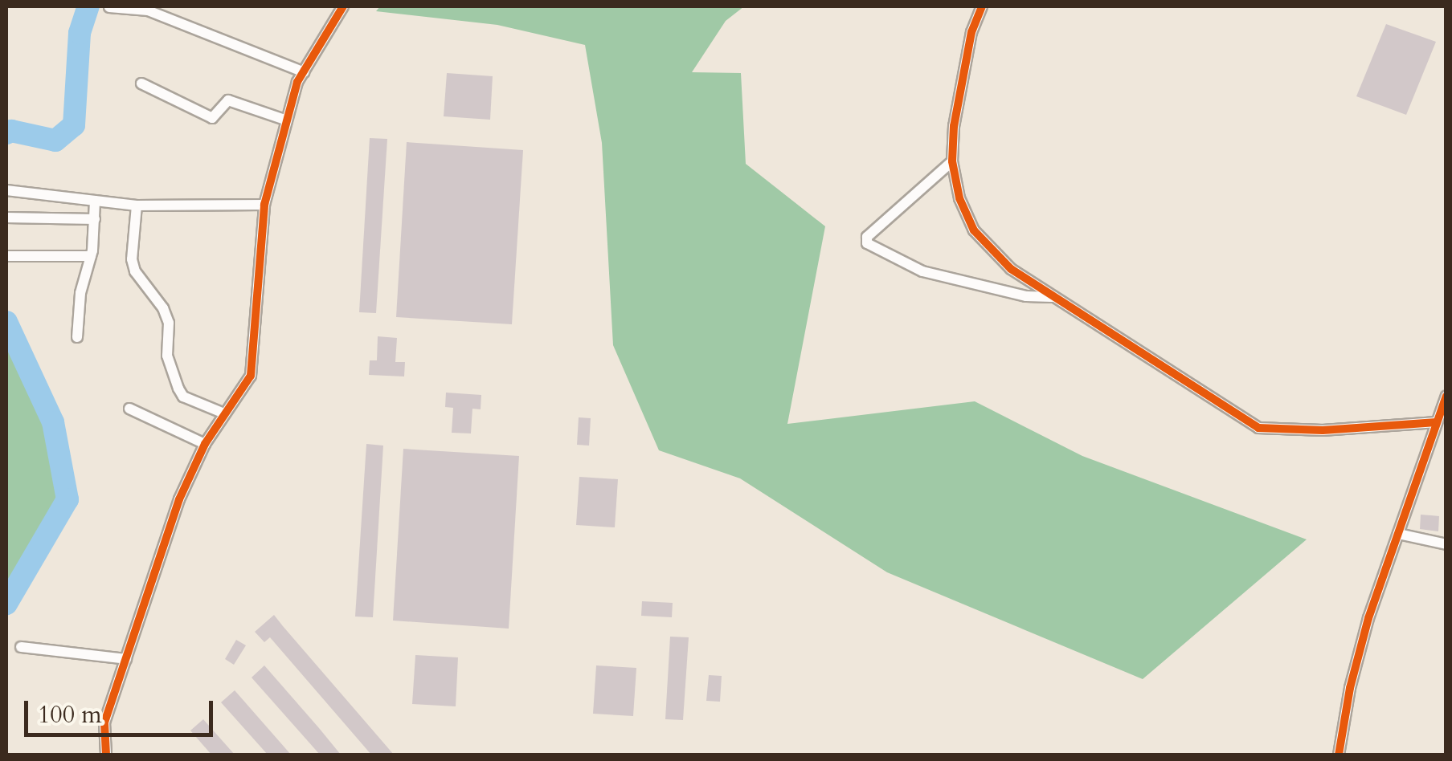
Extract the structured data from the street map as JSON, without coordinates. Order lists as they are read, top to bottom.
{
  "scale_bar": "100 m"
}
